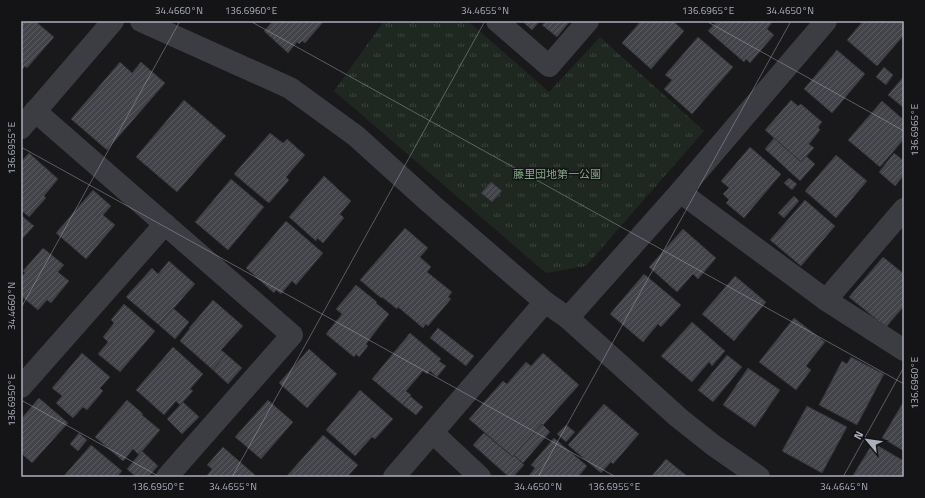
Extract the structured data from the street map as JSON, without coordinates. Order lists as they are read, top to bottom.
{
  "parks": ["藤里団地第一公園"],
  "north": "top left",
  "coordinates": [
    "34.4660°N",
    "136.6960°E",
    "34.4655°N",
    "136.6965°E",
    "34.4650°N",
    "136.6955°E",
    "136.6950°E",
    "34.4645°N"
  ]
}
